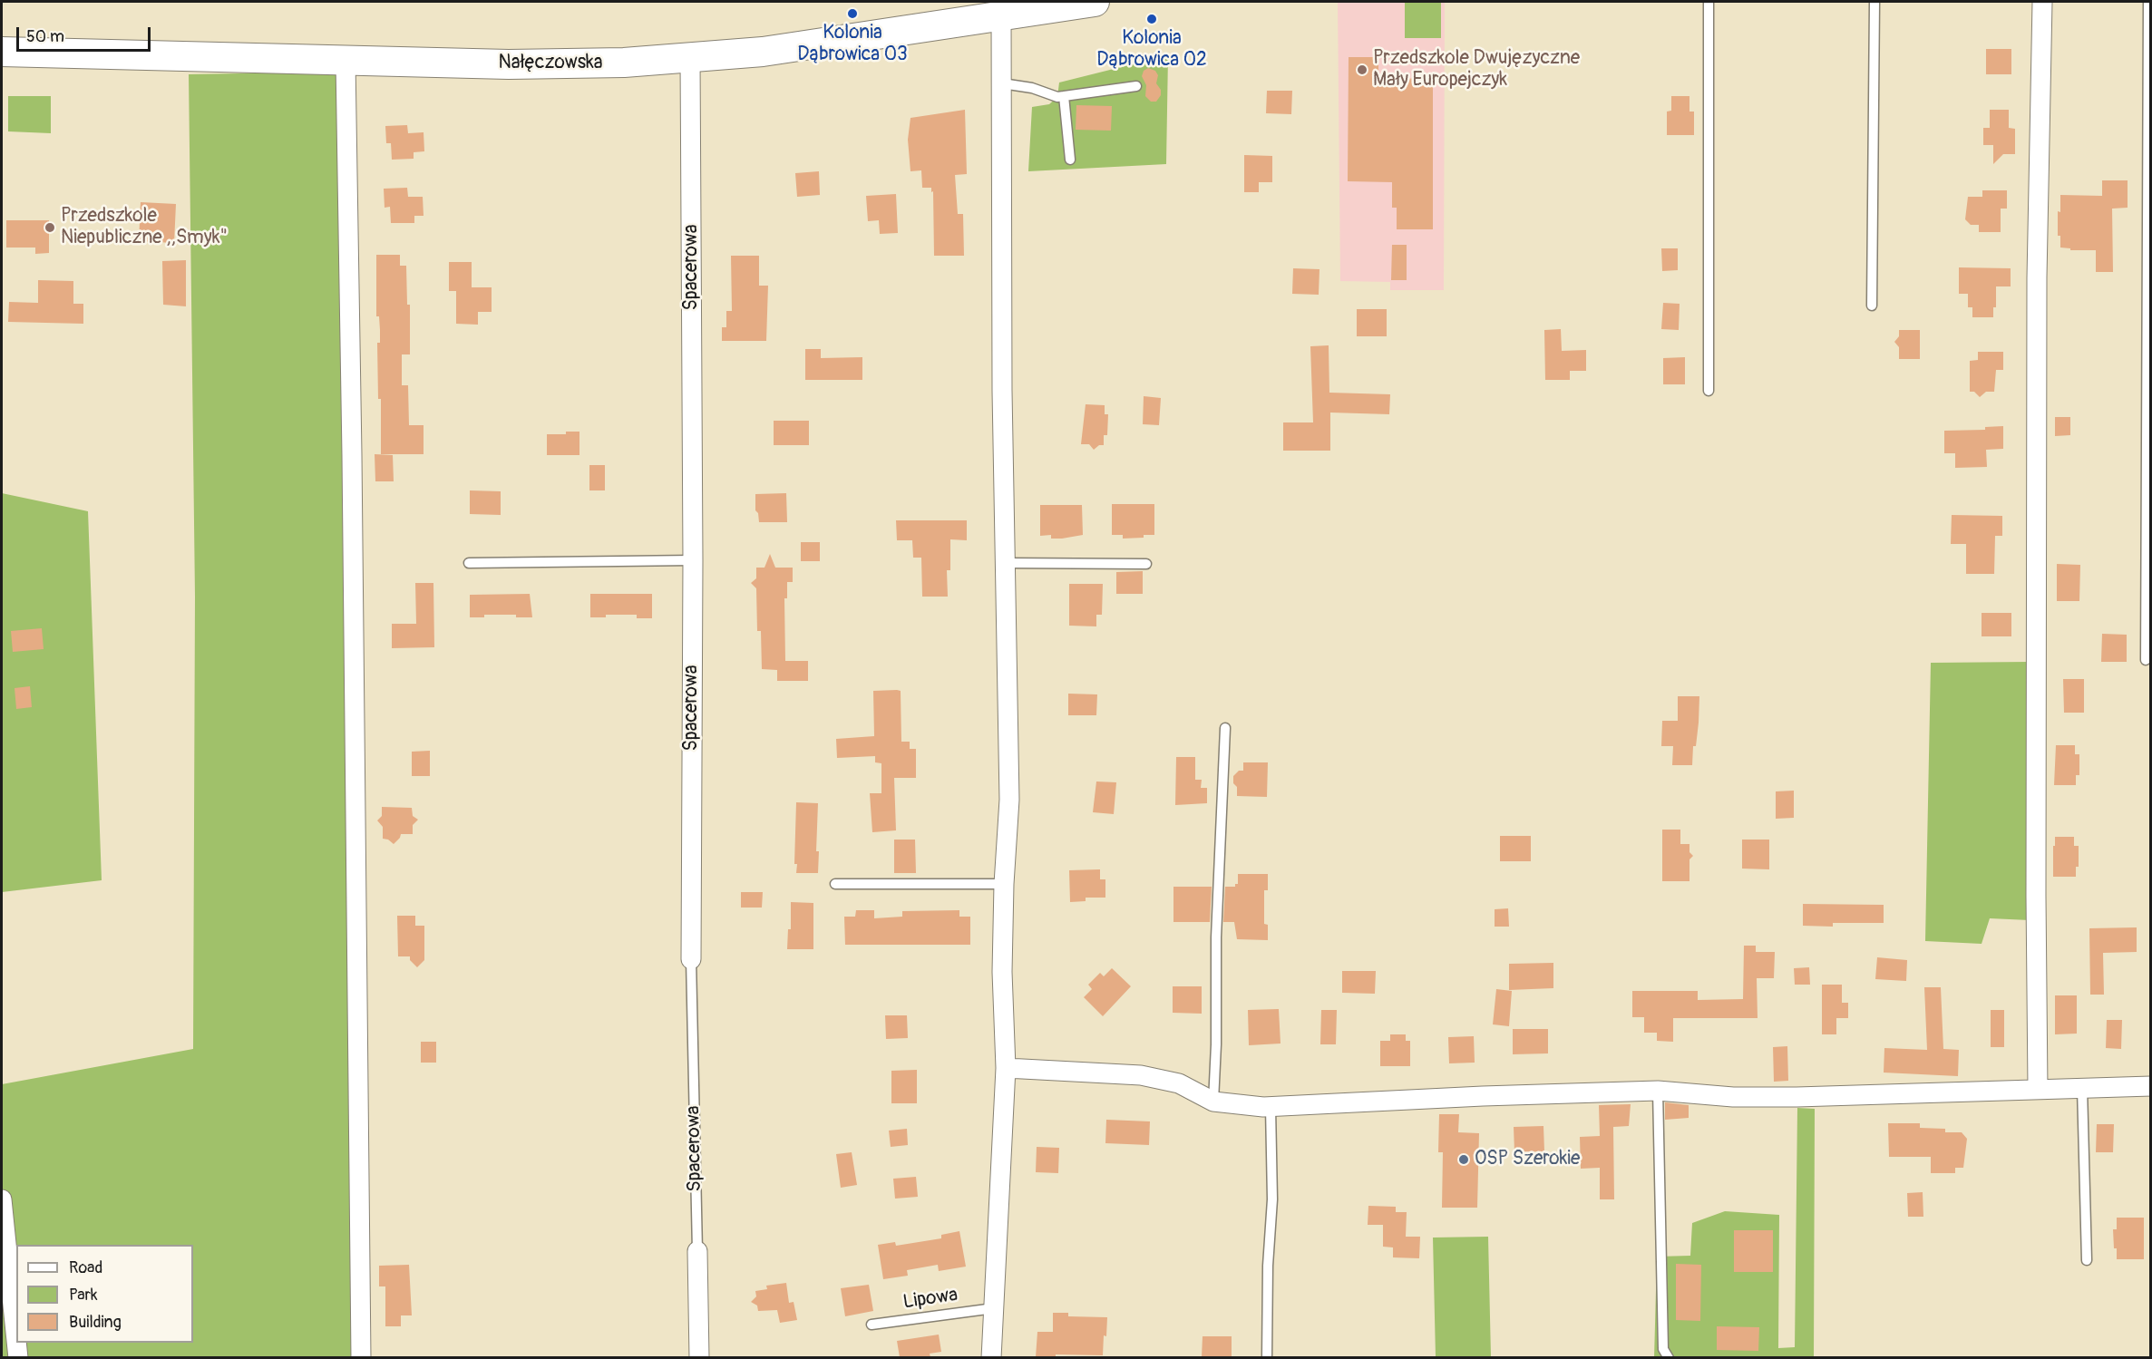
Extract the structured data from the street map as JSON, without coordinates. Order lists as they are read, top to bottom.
{
  "streets": {
    "main road": ["Nałęczowska"],
    "street": ["Spacerowa"],
    "lane": ["Lipowa"]
  },
  "crossings": [
    ["Nałęczowska", "Spacerowa"]
  ],
  "places": [
    "Kolonia Dąbrowica 03",
    "Kolonia Dąbrowica 02",
    "Przedszkole Dwujęzyczne Mały Europejczyk",
    "Przedszkole Niepubliczne ,,Smyk\"",
    "OSP Szerokie"
  ],
  "legend": ["Road", "Park", "Building"],
  "scale_bar": "50 m"
}
